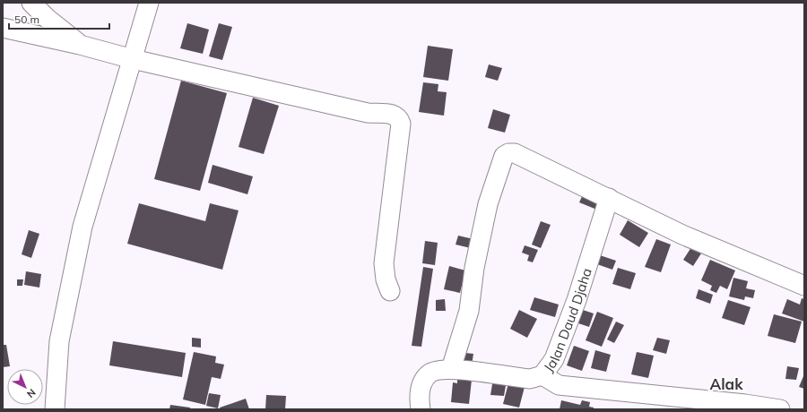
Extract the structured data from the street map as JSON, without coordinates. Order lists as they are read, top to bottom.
{
  "streets": {
    "street": ["Jalan Daud Djaha"]
  },
  "districts": ["Alak"],
  "scale_bar": "50 m",
  "north": "bottom right"
}
